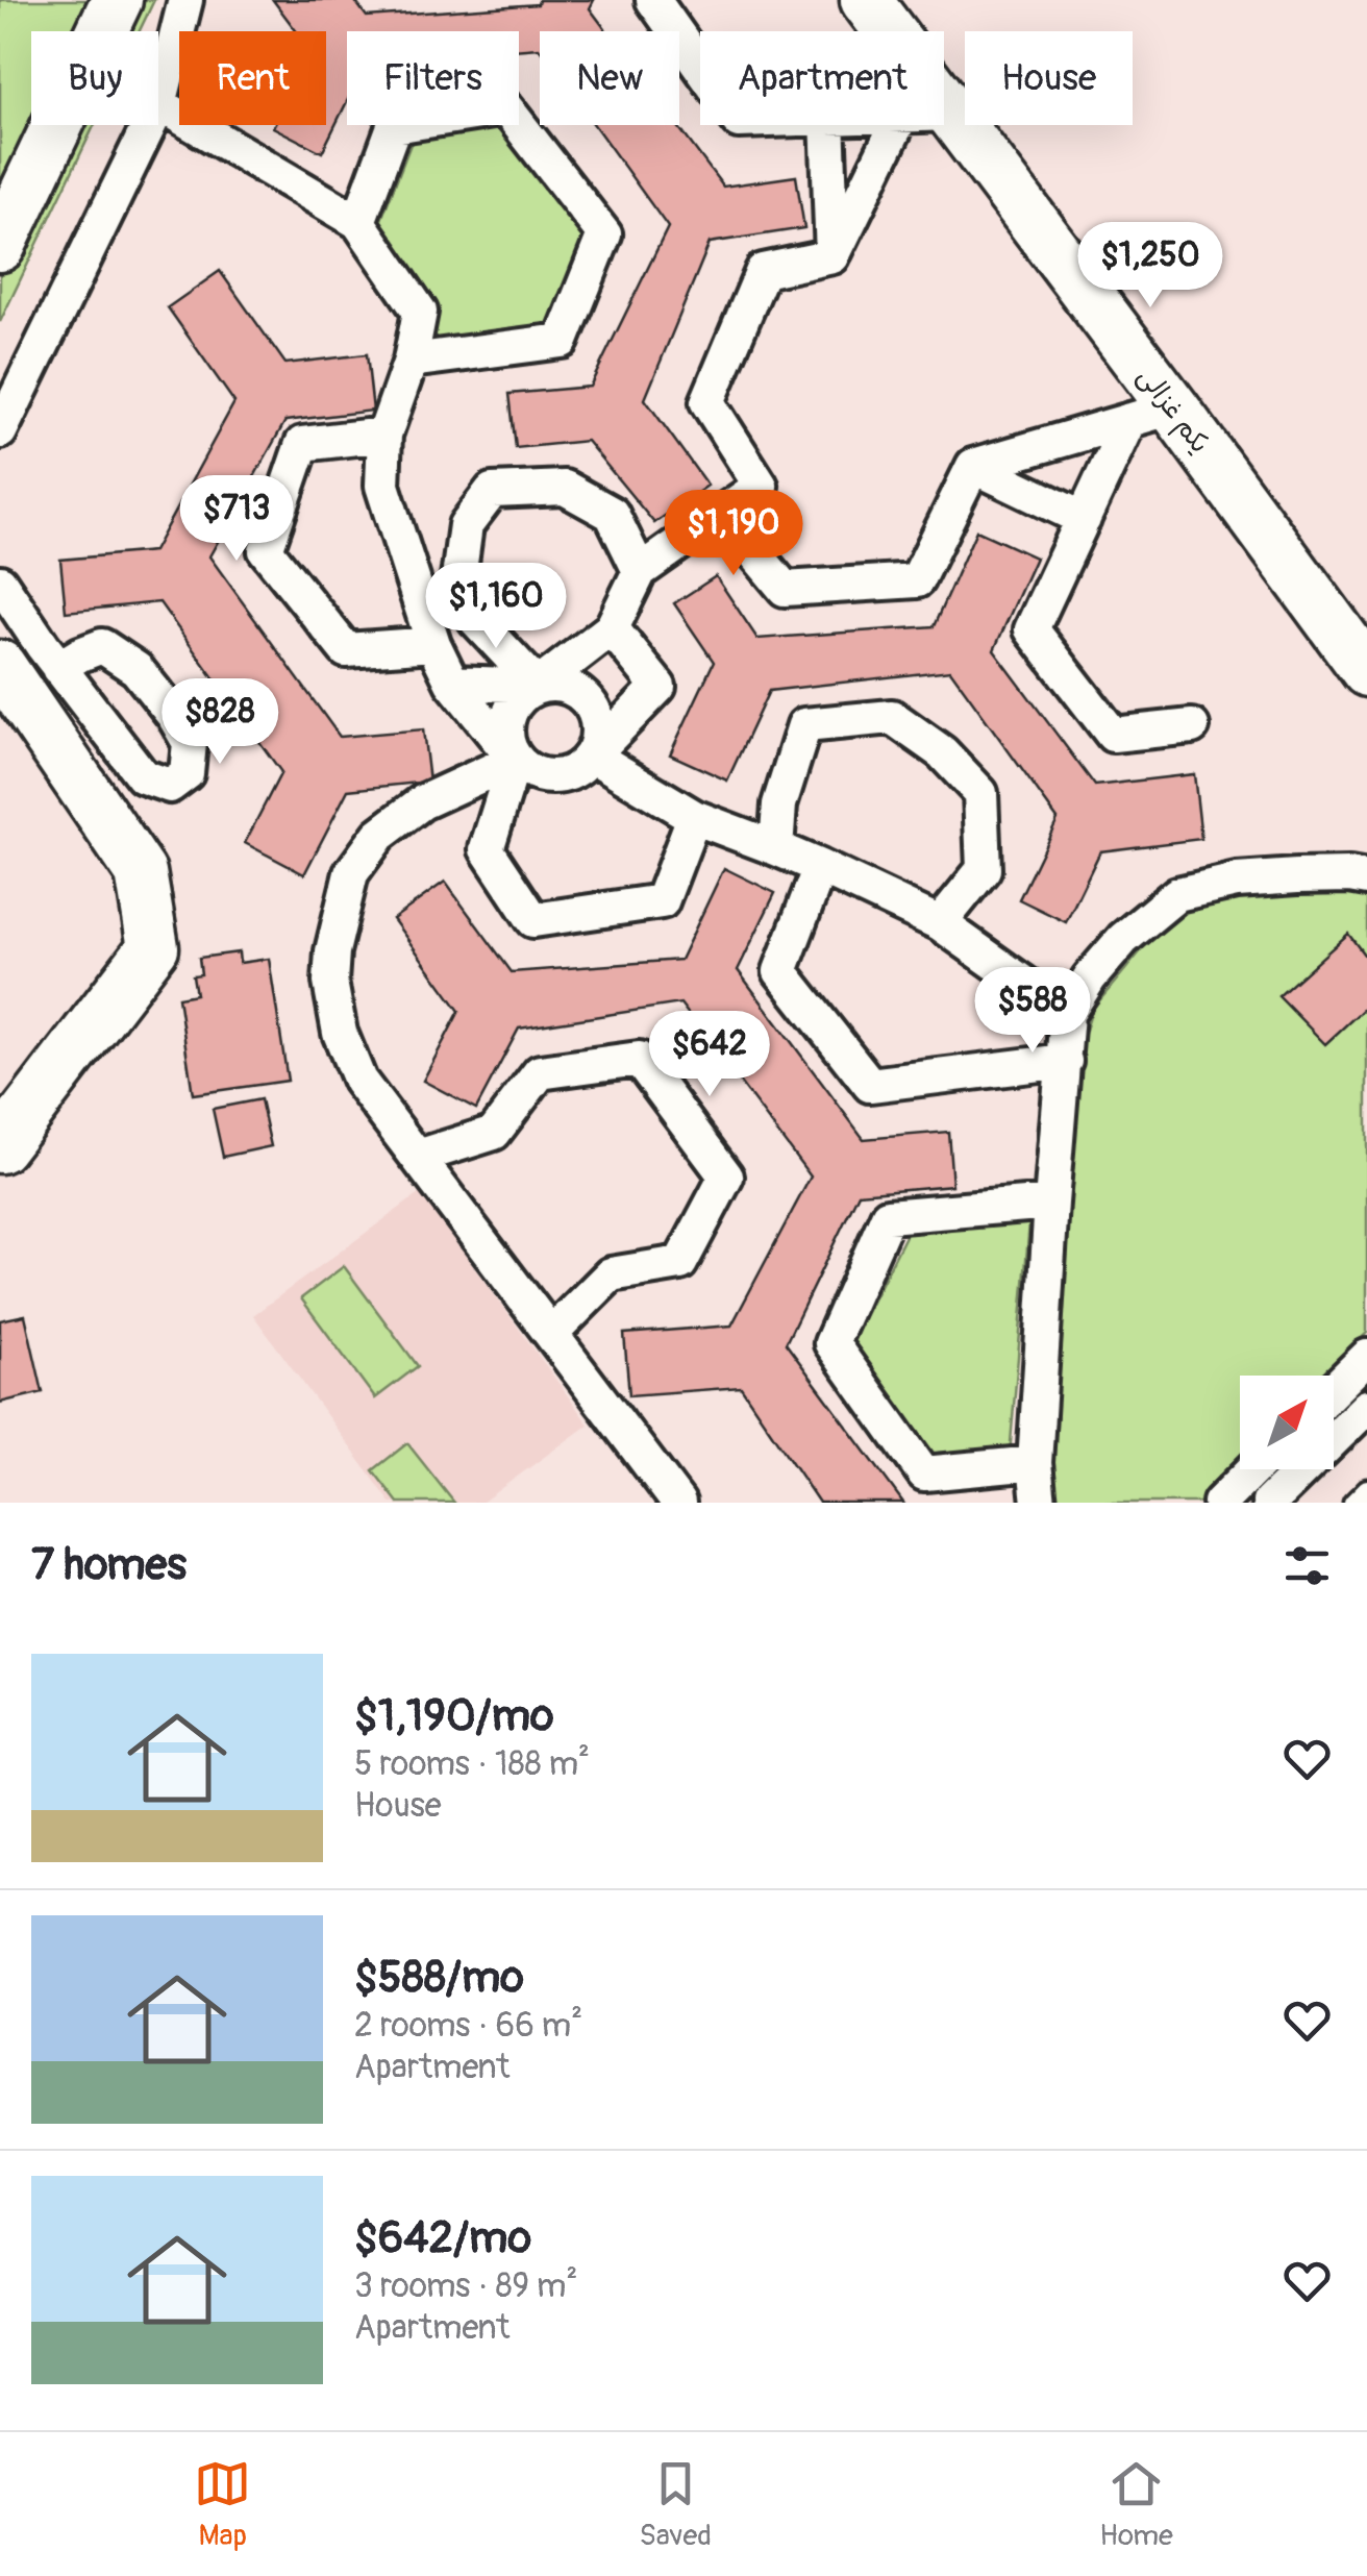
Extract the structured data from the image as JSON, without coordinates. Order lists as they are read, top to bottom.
{
  "streets": {
    "street": ["یکم غزالی"]
  },
  "north": "top right",
  "page": {
    "chip": [
      "Buy",
      "Rent",
      "Filters",
      "New",
      "Apartment",
      "House"
    ],
    "price": [
      "$1,250",
      "$713",
      "$1,190",
      "$1,160",
      "$828",
      "$588",
      "$642"
    ],
    "heading": "7 homes",
    "list": [
      {
        "name": "$1,190/mo",
        "note": "5 rooms · 188 m² · House"
      },
      {
        "name": "$588/mo",
        "note": "2 rooms · 66 m² · Apartment"
      },
      {
        "name": "$642/mo",
        "note": "3 rooms · 89 m² · Apartment"
      }
    ],
    "tabs": ["Map", "Saved", "Home"]
  }
}
